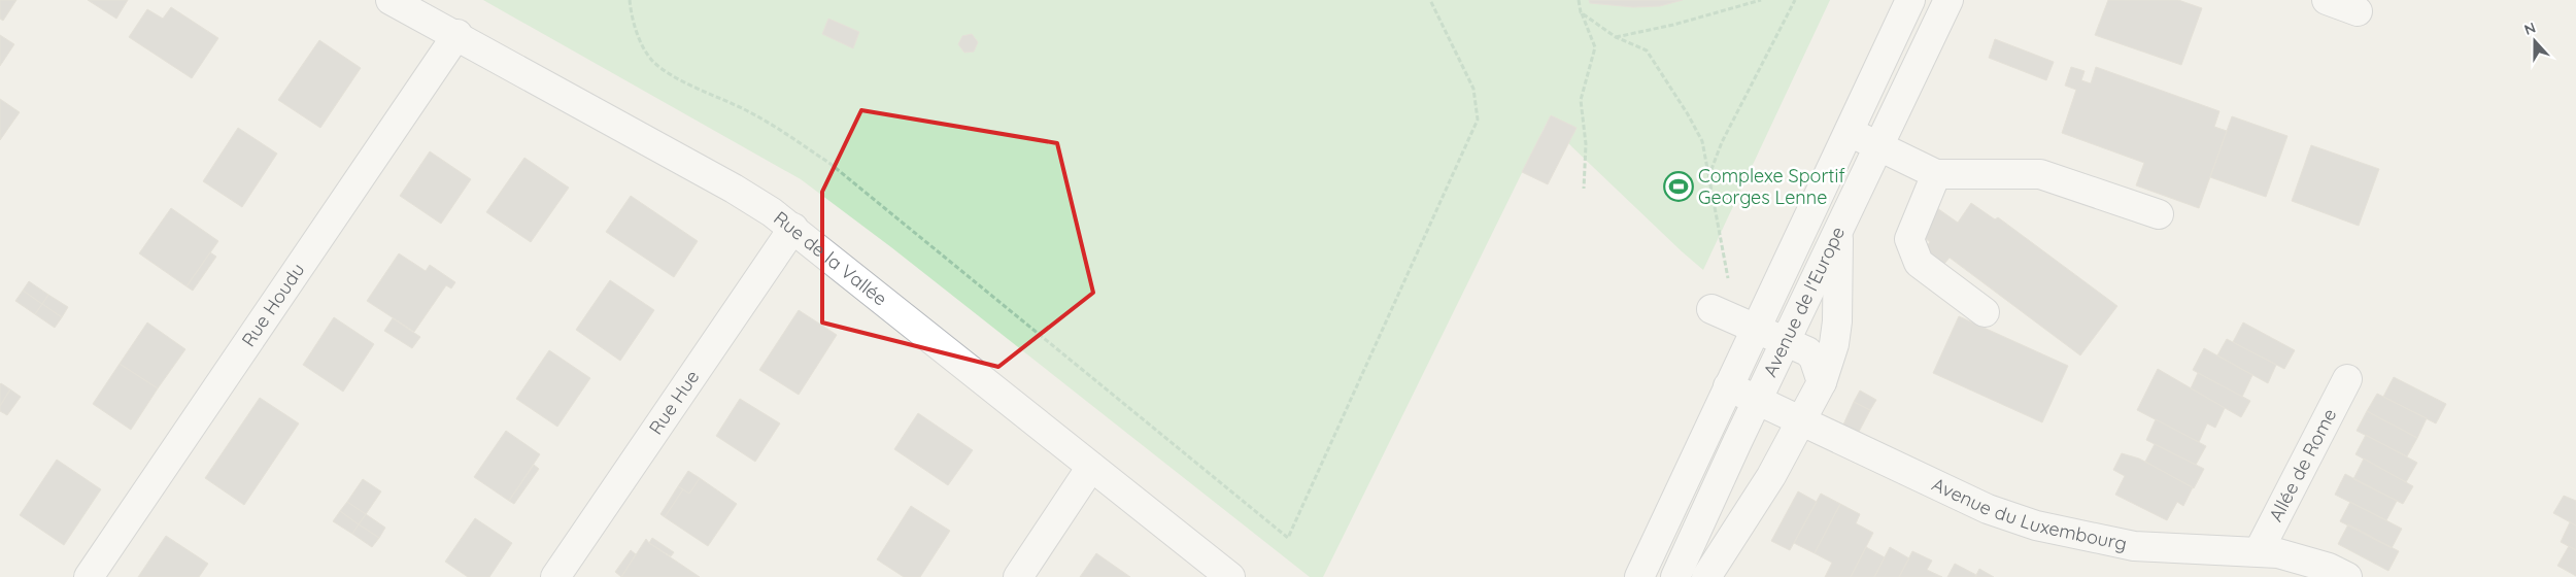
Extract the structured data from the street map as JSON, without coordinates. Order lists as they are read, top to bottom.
{
  "streets": {
    "street": [
      "Rue de la Vallée",
      "Avenue de l'Europe",
      "Rue Houdu",
      "Rue Hue",
      "Allée de Rome",
      "Avenue du Luxembourg"
    ]
  },
  "crossings": [
    ["Rue de la Vallée", "Rue Houdu"],
    ["Rue de la Vallée", "Rue Hue"],
    ["Avenue de l'Europe", "Avenue du Luxembourg"],
    ["Allée de Rome", "Avenue du Luxembourg"]
  ],
  "places": {
    "sports": ["Complexe Sportif Georges Lenne"]
  },
  "north": "top"
}
